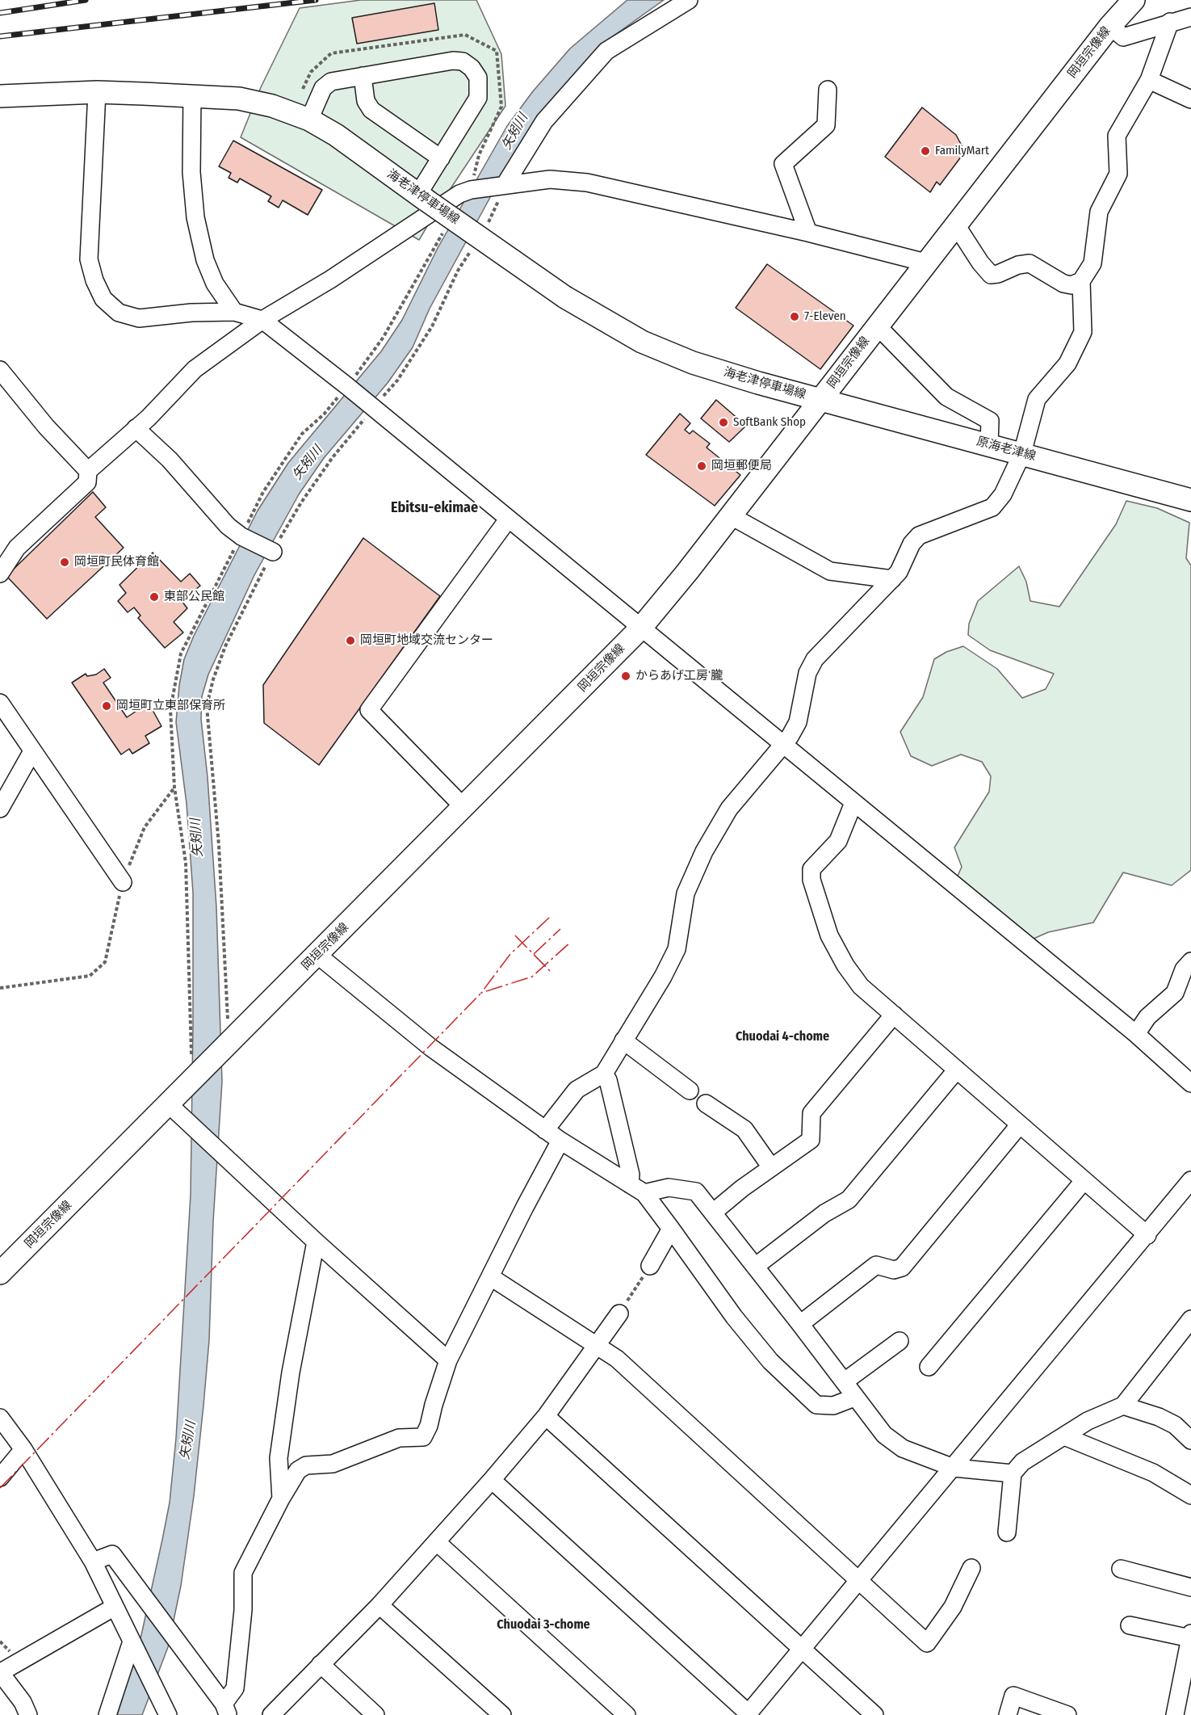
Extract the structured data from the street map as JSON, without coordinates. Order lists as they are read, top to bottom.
{
  "streets": {
    "main road": ["岡垣宗像線", "海老津停車場線", "原海老津線"]
  },
  "crossings": [
    ["岡垣宗像線", "海老津停車場線"],
    ["岡垣宗像線", "原海老津線"],
    ["海老津停車場線", "原海老津線"]
  ],
  "districts": ["Ebitsu-ekimae", "Chuodai 4-chome", "Chuodai 3-chome"],
  "water": ["矢矧川"],
  "places": [
    "FamilyMart",
    "7-Eleven",
    "SoftBank Shop",
    "岡垣郵便局",
    "岡垣町民体育館",
    "東部公民館",
    "岡垣町地域交流センター",
    "からあげ工房 朧",
    "岡垣町立東部保育所"
  ]
}
